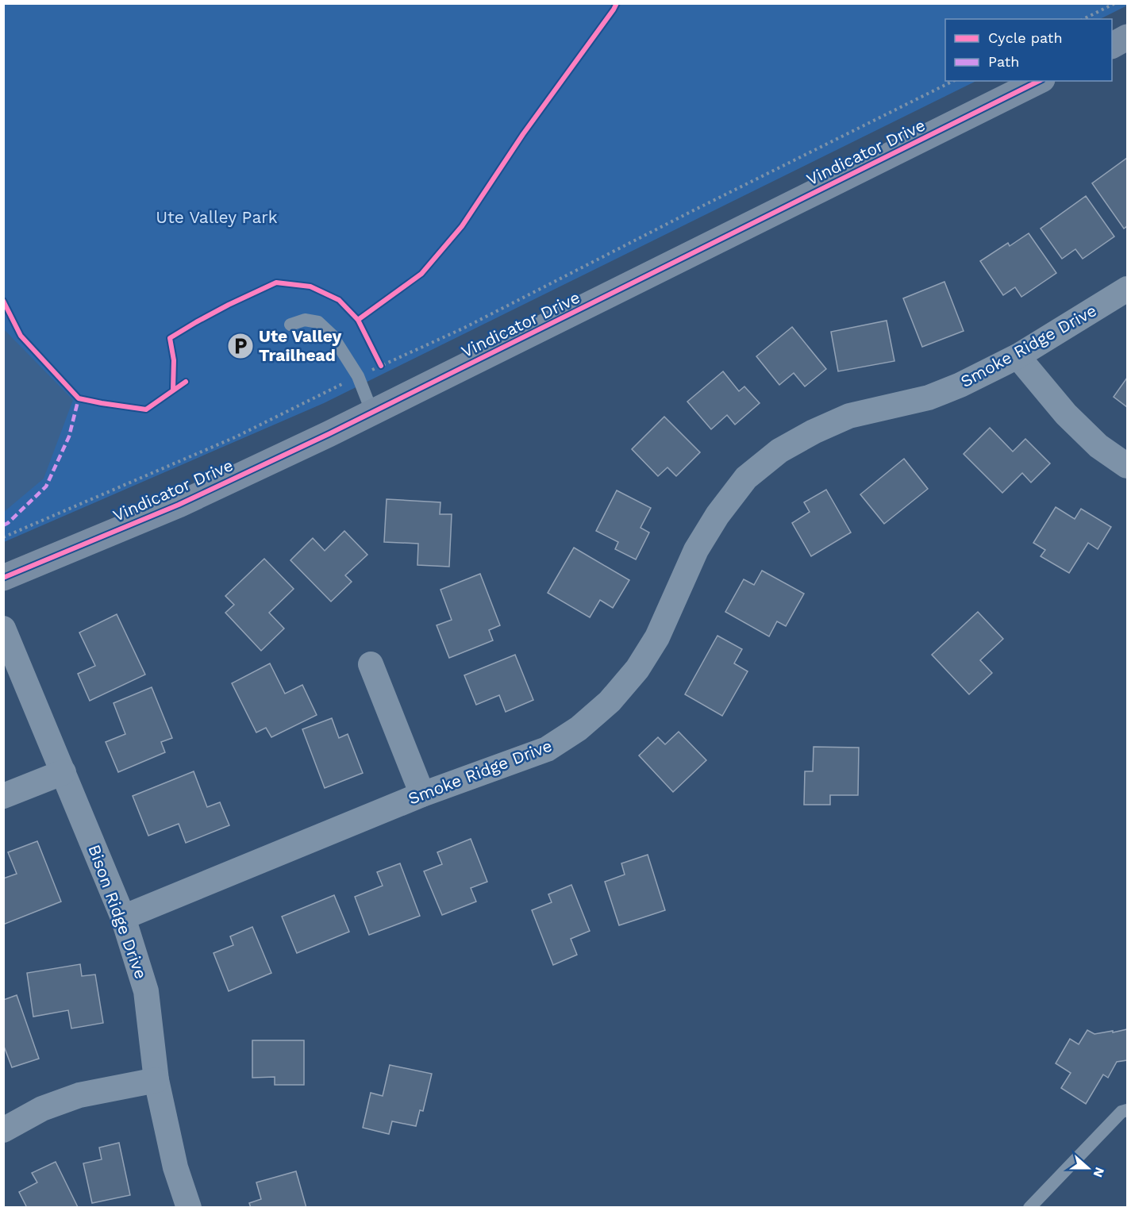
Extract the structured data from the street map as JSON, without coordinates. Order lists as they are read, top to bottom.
{
  "streets": {
    "main road": ["Vindicator Drive"],
    "street": ["Smoke Ridge Drive", "Bison Ridge Drive"]
  },
  "crossings": [
    ["Smoke Ridge Drive", "Bison Ridge Drive"]
  ],
  "parks": ["Ute Valley Park"],
  "places": {
    "parking": ["Ute Valley Trailhead"]
  },
  "legend": ["Cycle path", "Path"],
  "north": "right"
}
